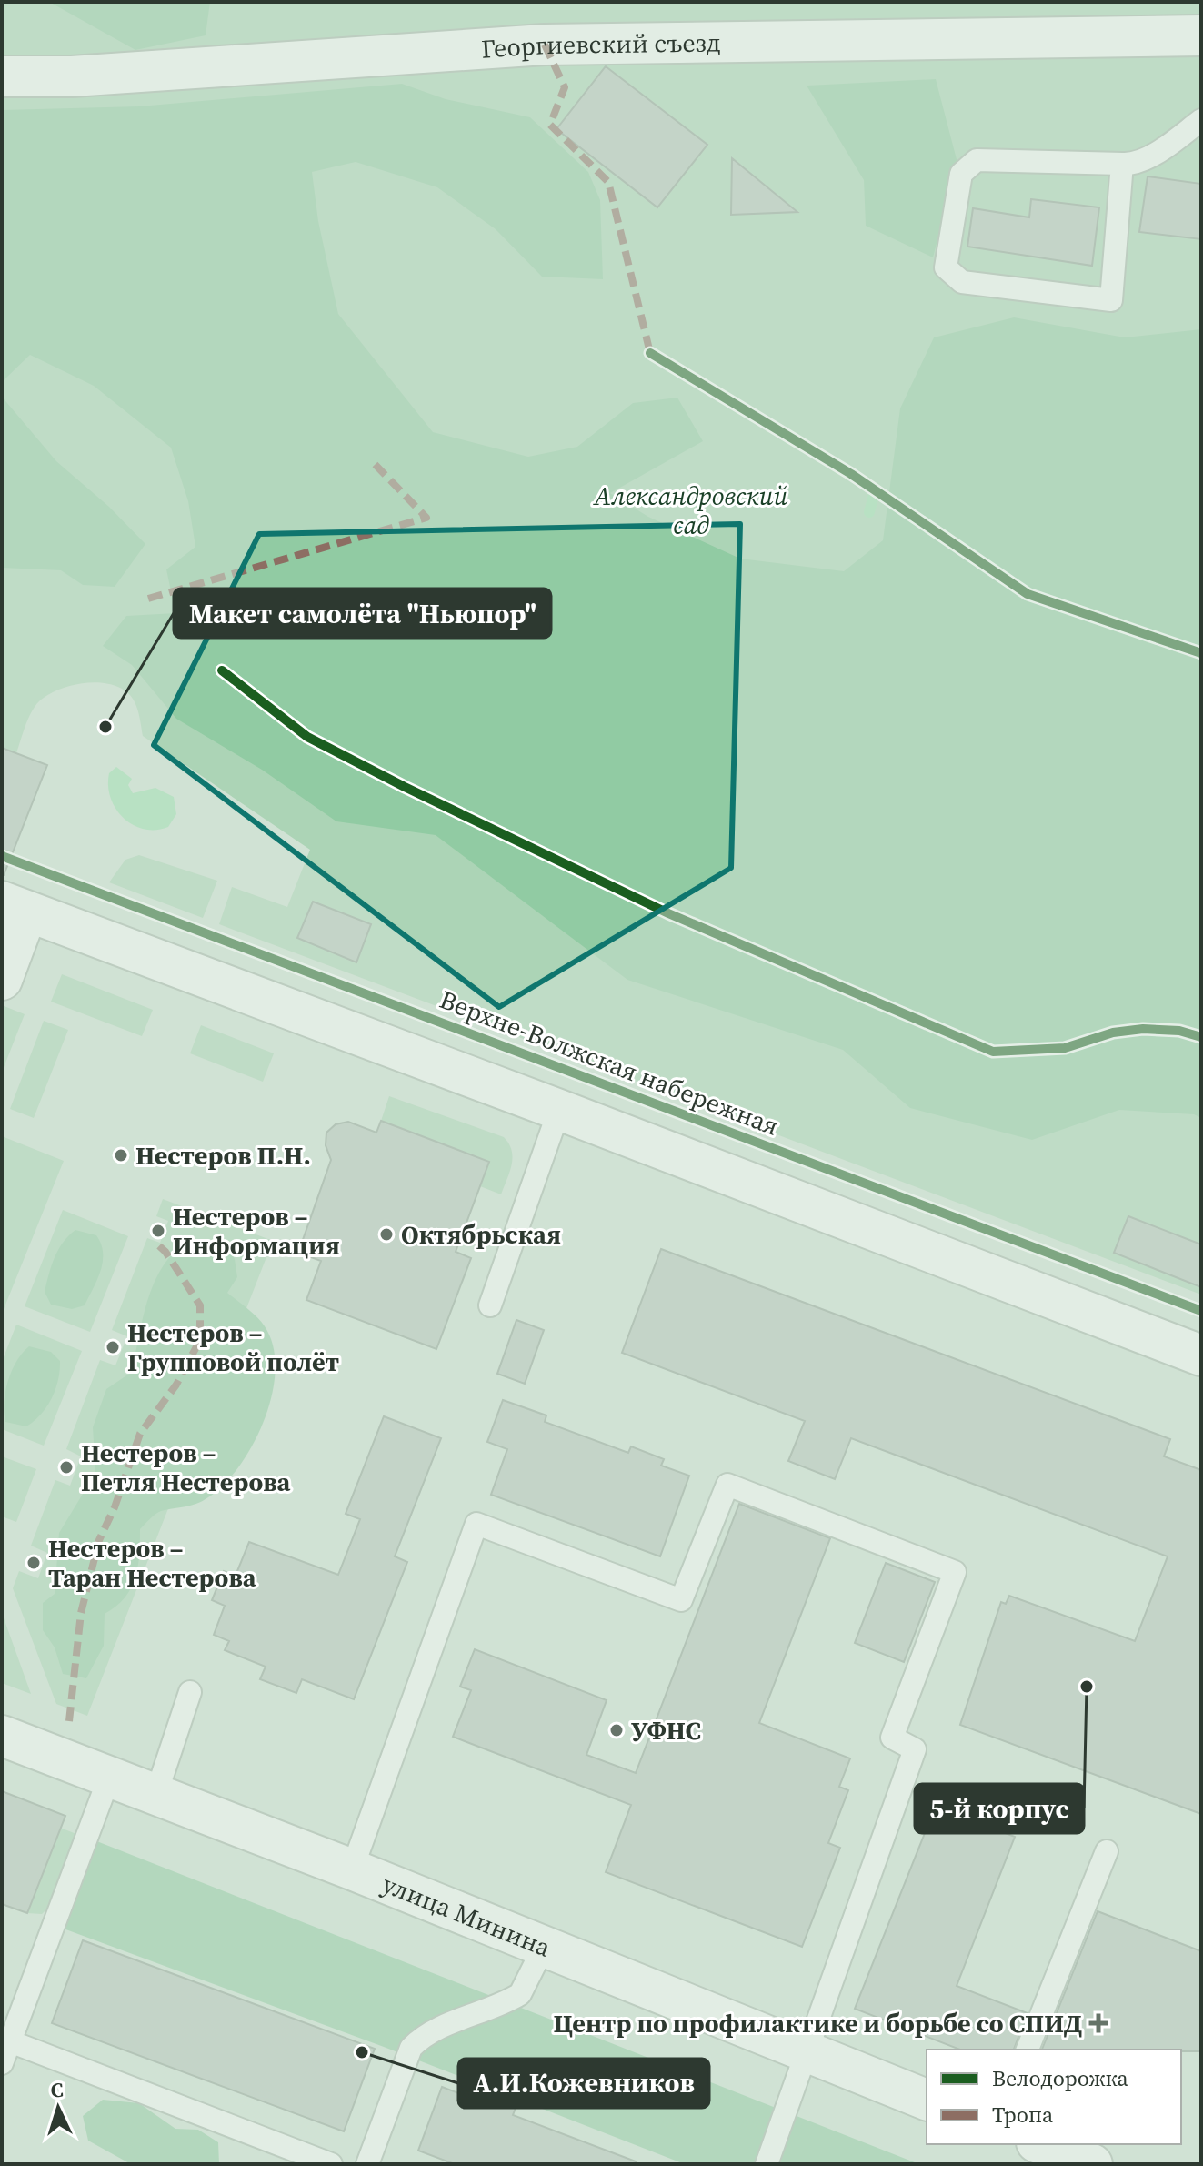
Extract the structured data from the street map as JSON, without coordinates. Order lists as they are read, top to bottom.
{
  "streets": {
    "street": ["Георгиевский съезд", "улица Минина"],
    "cycle path": ["Верхне-Волжская набережная"]
  },
  "parks": ["Александровский сад"],
  "places": {
    "other": [
      "Макет самолёта \"Ньюпор\"",
      "Нестеров П.Н.",
      "Нестеров – Информация",
      "Октябрьская",
      "Нестеров – Групповой полёт",
      "Нестеров – Петля Нестерова",
      "Нестеров – Таран Нестерова",
      "5-й корпус",
      "УФНС",
      "А.И.Кожевников"
    ],
    "health": ["Центр по профилактике и борьбе со СПИД"]
  },
  "legend": ["Велодорожка", "Тропа"],
  "north": "top"
}
